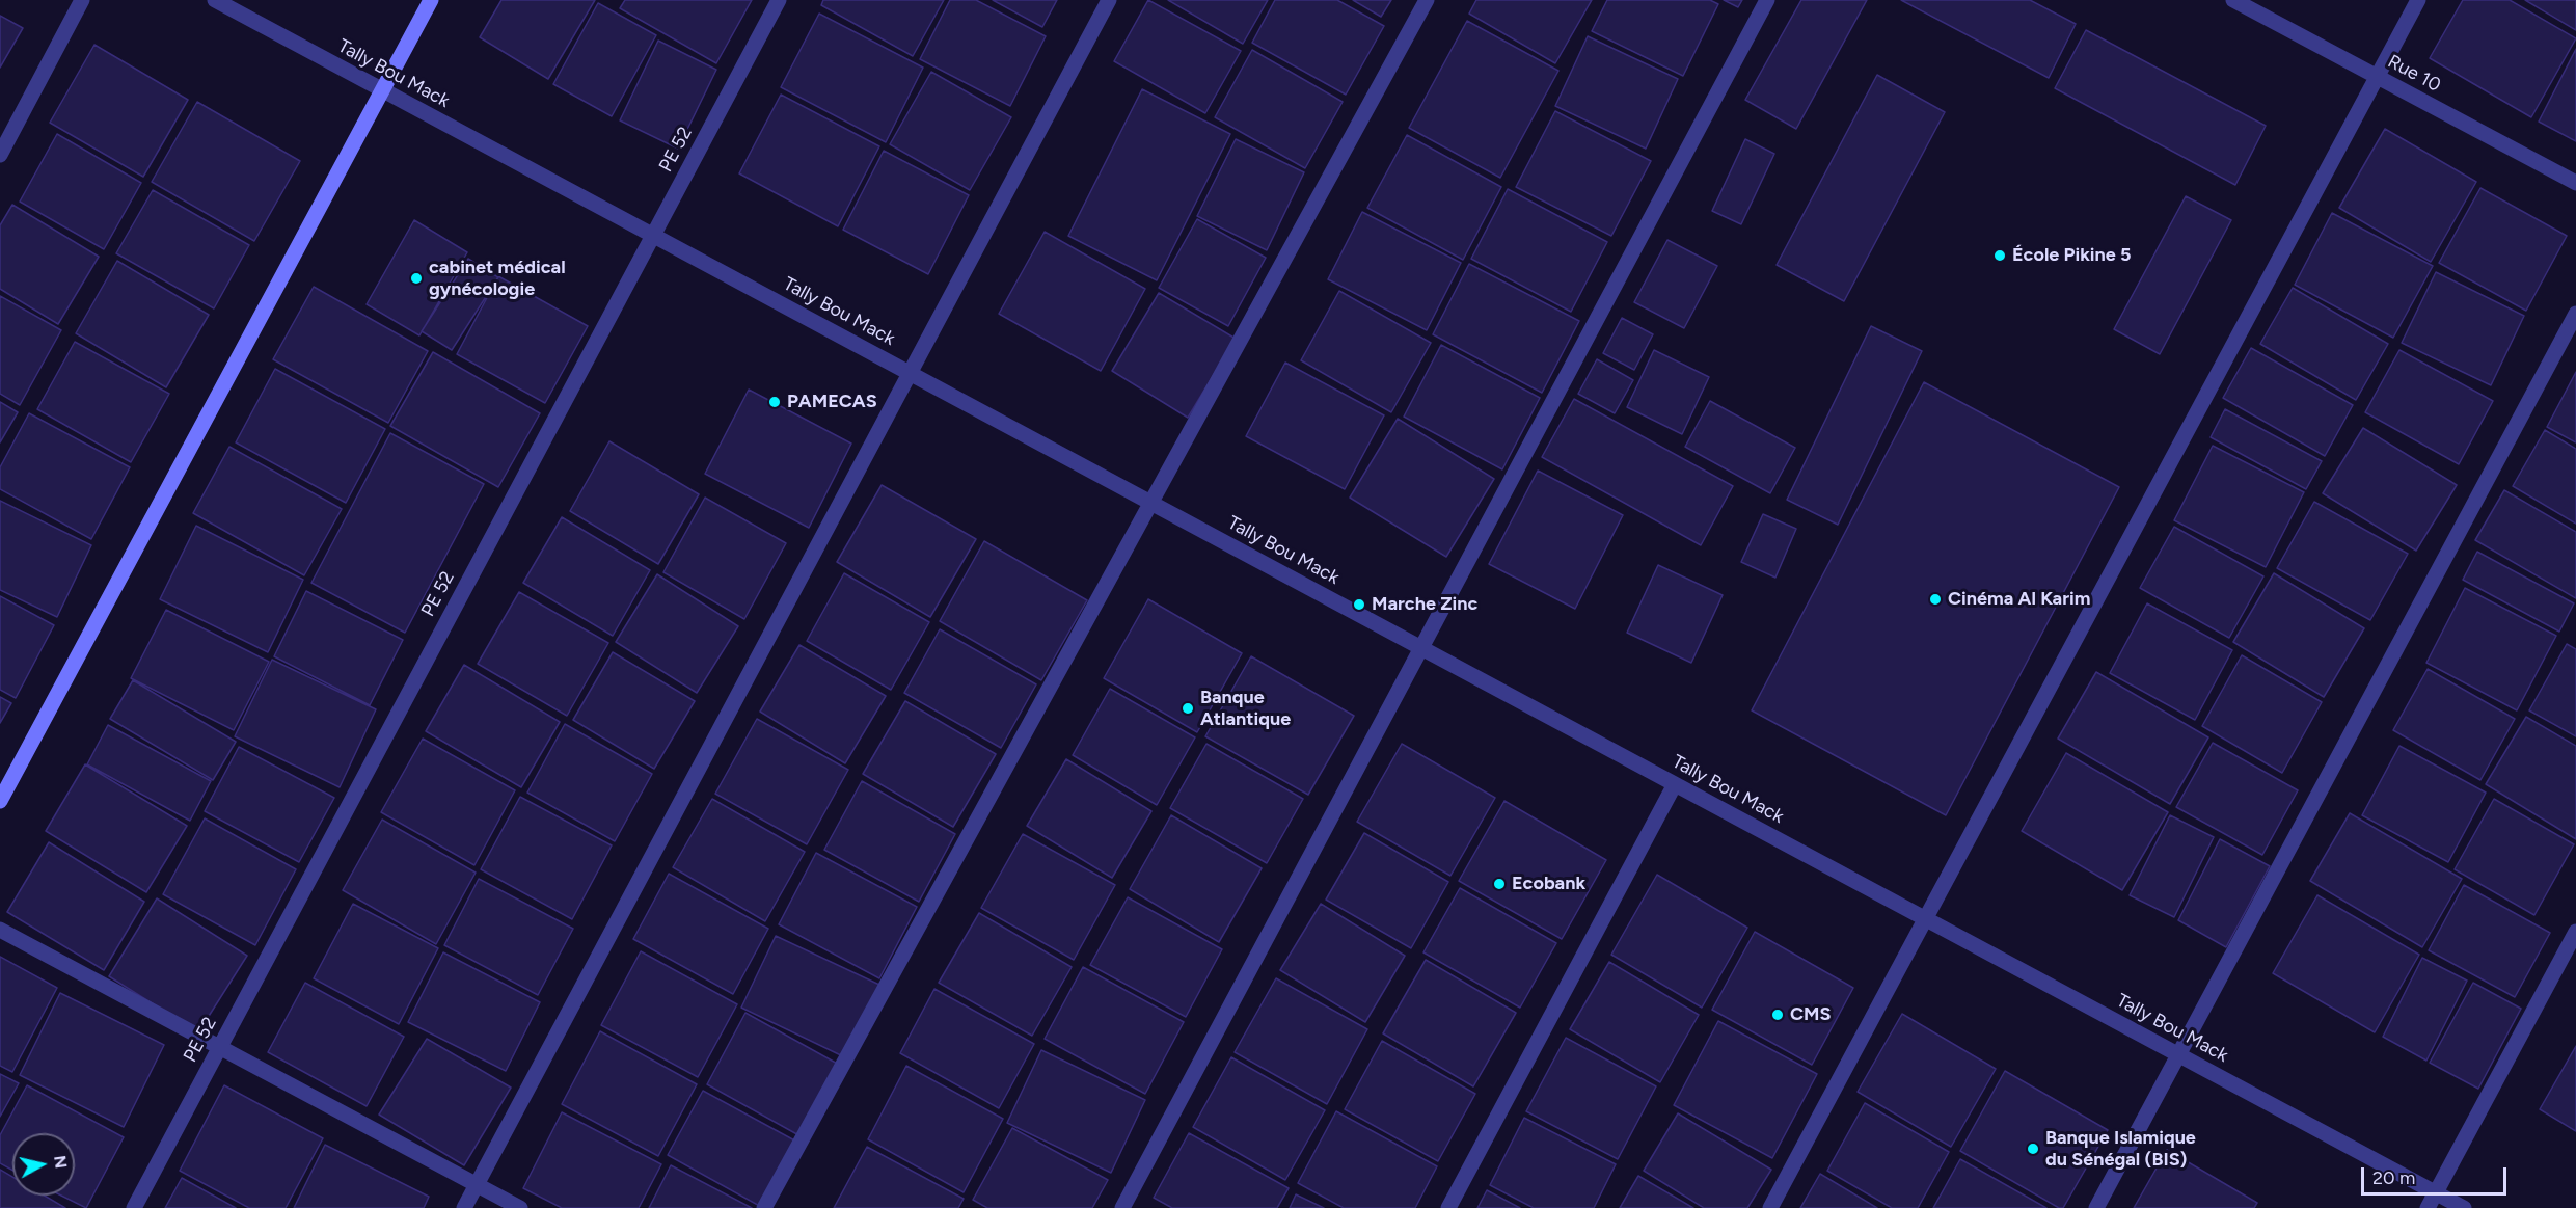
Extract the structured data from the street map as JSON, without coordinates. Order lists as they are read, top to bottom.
{
  "streets": {
    "street": ["Tally Bou Mack", "Rue 10", "PE 52"]
  },
  "crossings": [
    ["Tally Bou Mack", "PE 52"]
  ],
  "places": [
    "École Pikine 5",
    "cabinet médical gynécologie",
    "PAMECAS",
    "Cinéma Al Karim",
    "Marche Zinc",
    "Banque Atlantique",
    "Ecobank",
    "CMS",
    "Banque Islamique du Sénégal (BIS)"
  ],
  "scale_bar": "20 m",
  "north": "right"
}
